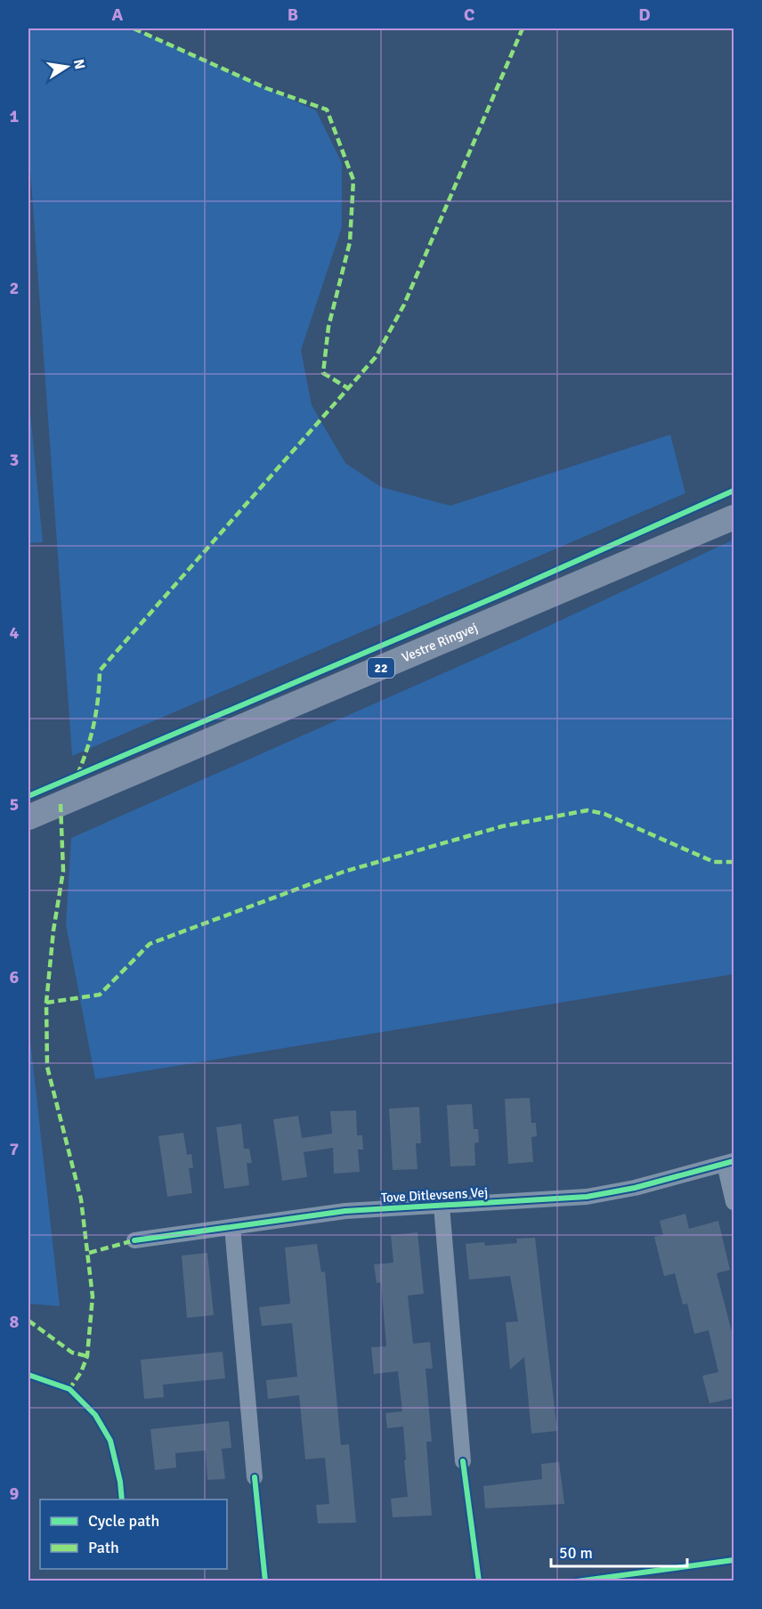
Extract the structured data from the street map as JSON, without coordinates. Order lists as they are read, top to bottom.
{
  "streets": {
    "main road": ["Vestre Ringvej", "22"],
    "street": ["Tove Ditlevsens Vej"]
  },
  "legend": ["Cycle path", "Path"],
  "scale_bar": "50 m",
  "north": "right",
  "grid": {
    "columns": [
      "A",
      "B",
      "C",
      "D"
    ],
    "rows": [
      "1",
      "2",
      "3",
      "4",
      "5",
      "6",
      "7",
      "8",
      "9"
    ]
  }
}
